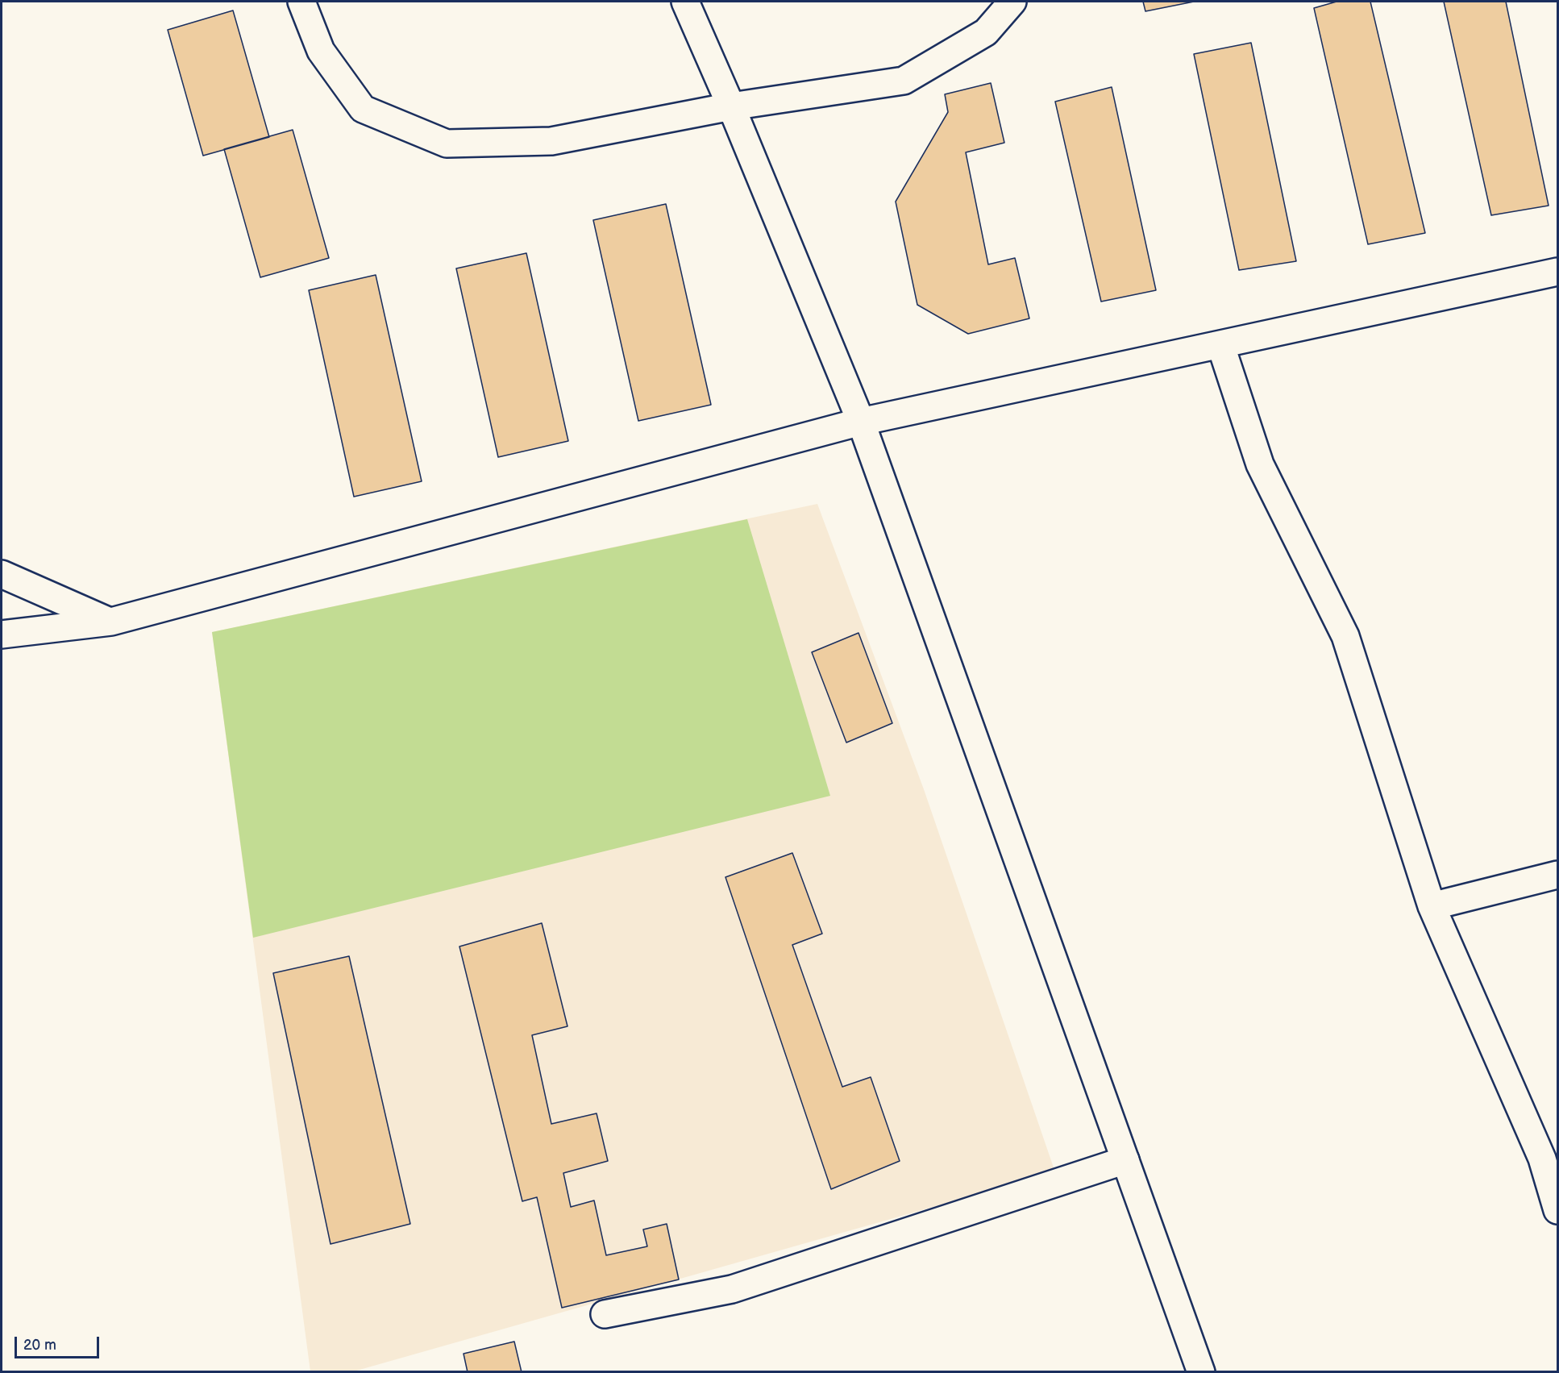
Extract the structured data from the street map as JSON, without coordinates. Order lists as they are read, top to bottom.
{
  "scale_bar": "20 m"
}
